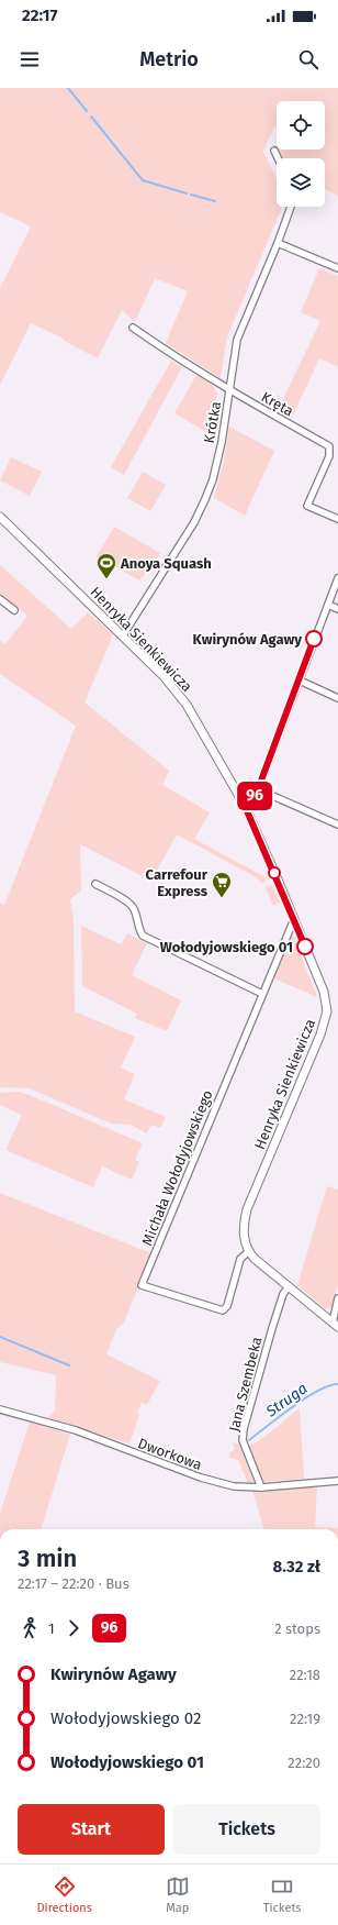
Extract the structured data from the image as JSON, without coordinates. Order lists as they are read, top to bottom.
{
  "streets": {
    "street": [
      "Kręta",
      "Krótka",
      "Henryka Sienkiewicza",
      "Michała Wołodyjowskiego",
      "Jana Szembeka",
      "Dworkowa"
    ]
  },
  "crossings": [
    ["Kręta", "Krótka"],
    ["Krótka", "Henryka Sienkiewicza"],
    ["Henryka Sienkiewicza", "Michała Wołodyjowskiego"],
    ["Jana Szembeka", "Dworkowa"]
  ],
  "water": ["Struga"],
  "places": {
    "sports": ["Anoya Squash"],
    "other": ["Kwirynów Agawy", "Wołodyjowskiego 01"],
    "supermarket": ["Carrefour Express"]
  },
  "lines": ["bus line 96"],
  "page": {
    "status": "22:17",
    "header": "Metrio",
    "on_map": "96",
    "heading": ["3 min", "22:17 – 22:20 · Bus", "8.32 zł"],
    "legs": ["1", "96", "2 stops"],
    "list": [
      {
        "name": "Kwirynów Agawy",
        "value": "22:18"
      },
      {
        "name": "Wołodyjowskiego 02",
        "value": "22:19"
      },
      {
        "name": "Wołodyjowskiego 01",
        "value": "22:20"
      }
    ],
    "buttons": ["Start", "Tickets"],
    "tabs": ["Directions", "Map", "Tickets"]
  }
}
